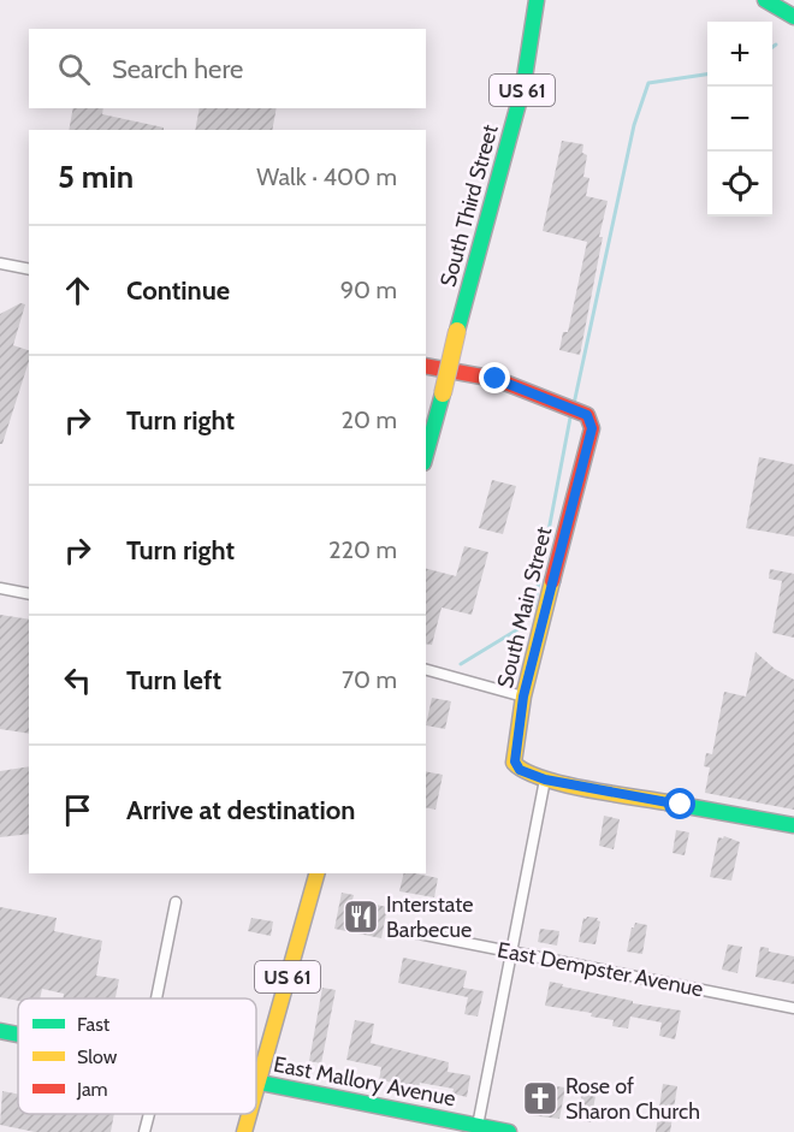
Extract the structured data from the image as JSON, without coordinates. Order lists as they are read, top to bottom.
{
  "streets": {
    "main road": [
      "US 61",
      "South Third Street",
      "South Main Street",
      "East Mallory Avenue"
    ],
    "street": ["East Dempster Avenue"]
  },
  "crossings": [
    ["US 61", "East Mallory Avenue"]
  ],
  "places": {
    "restaurant": ["Interstate Barbecue"],
    "church": ["Rose of Sharon Church"]
  },
  "legend": ["Fast", "Slow", "Jam"],
  "page": {
    "map_buttons": ["+", "−"],
    "search": "Search here",
    "heading": ["5 min", "Walk · 400 m"],
    "list": [
      ["Continue", "90 m"],
      ["Turn right", "20 m"],
      ["Turn right", "220 m"],
      ["Turn left", "70 m"],
      "Arrive at destination"
    ]
  }
}
